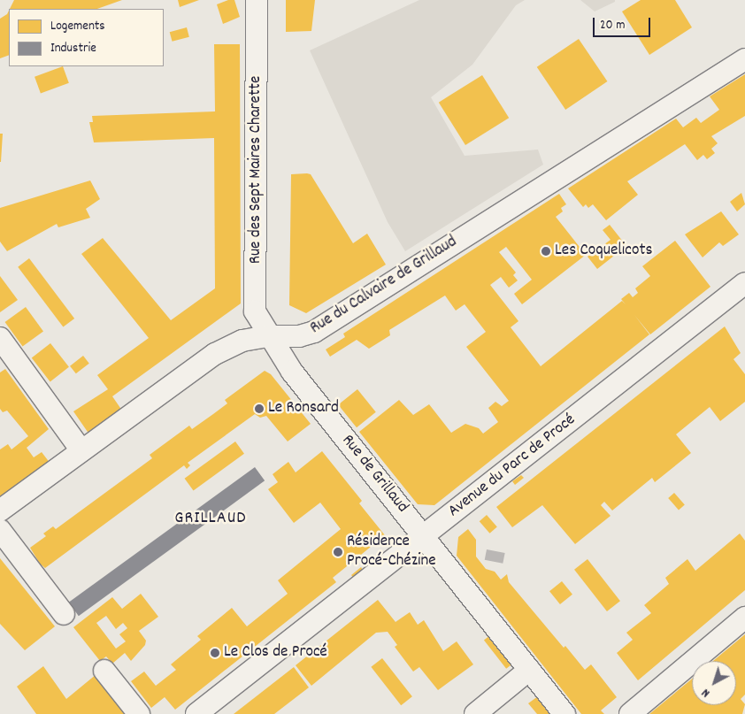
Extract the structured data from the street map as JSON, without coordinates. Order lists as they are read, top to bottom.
{
  "streets": {
    "street": [
      "Rue des Sept Maires Charette",
      "Rue du Calvaire de Grillaud",
      "Avenue du Parc de Procé",
      "Rue de Grillaud"
    ]
  },
  "crossings": [
    ["Rue des Sept Maires Charette", "Rue du Calvaire de Grillaud"],
    ["Rue des Sept Maires Charette", "Rue de Grillaud"],
    ["Rue du Calvaire de Grillaud", "Rue de Grillaud"],
    ["Avenue du Parc de Procé", "Rue de Grillaud"]
  ],
  "districts": ["GRILLAUD"],
  "places": [
    "Les Coquelicots",
    "Le Ronsard",
    "Résidence Procé-Chézine",
    "Le Clos de Procé"
  ],
  "legend": ["Logements", "Industrie"],
  "scale_bar": "20 m",
  "north": "bottom left"
}
